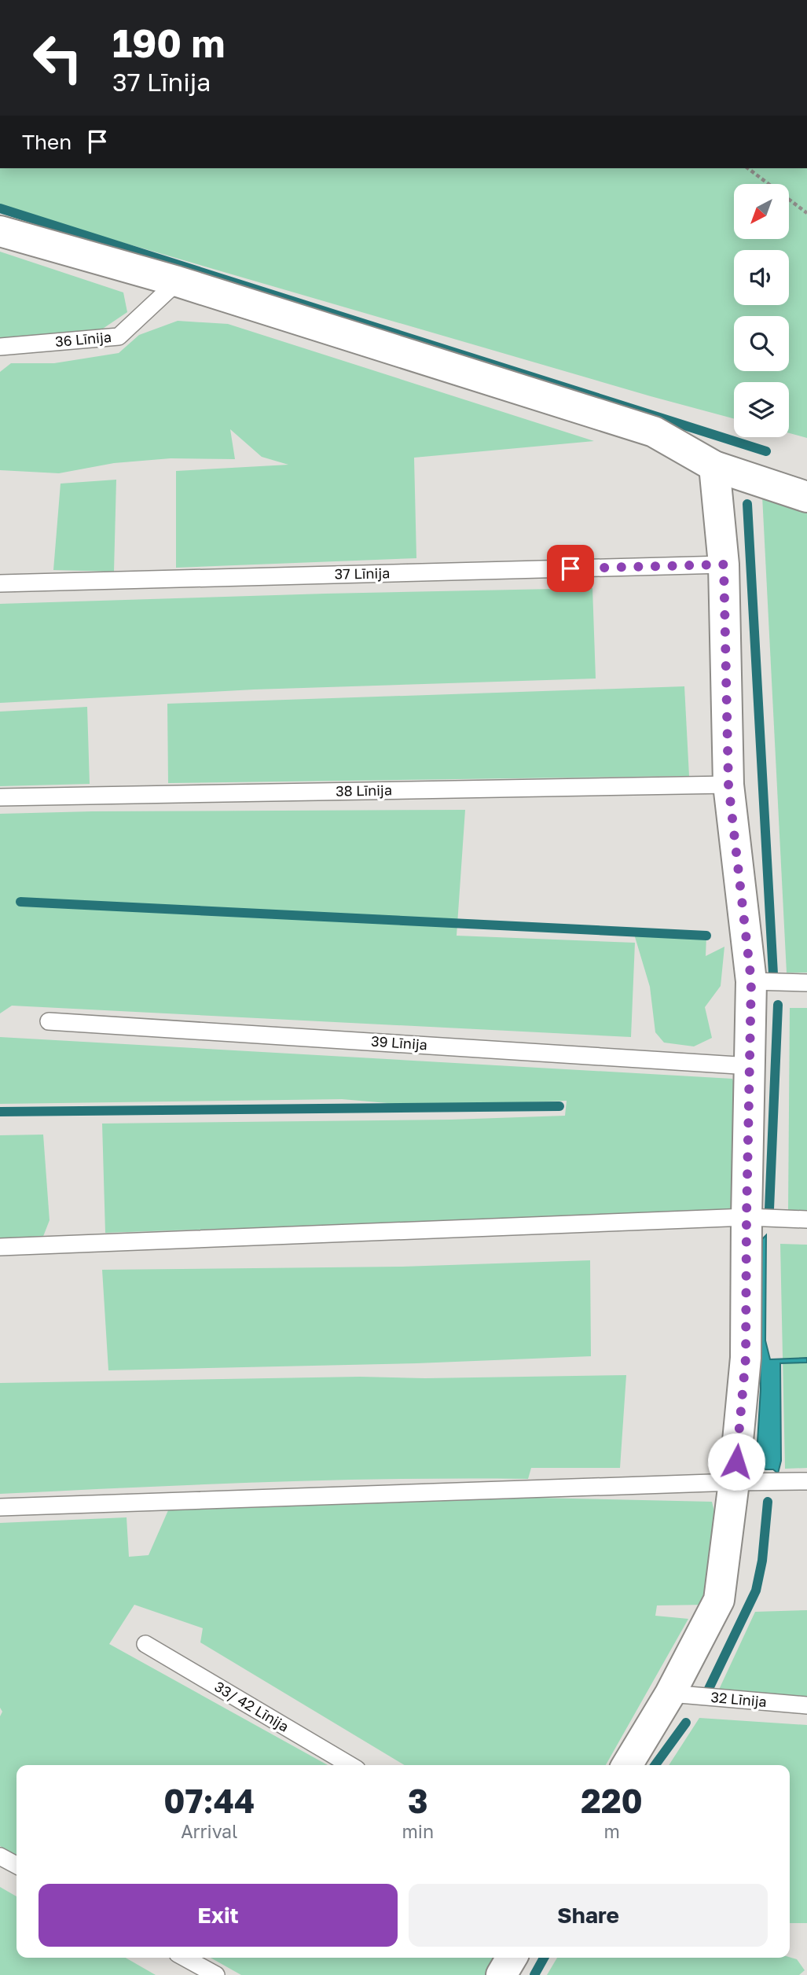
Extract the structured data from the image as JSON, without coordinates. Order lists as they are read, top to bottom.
{
  "streets": {
    "lane": [
      "36 Līnija",
      "37 Līnija",
      "38 Līnija",
      "39 Līnija",
      "32 Līnija",
      "33/ 42 Līnija"
    ]
  },
  "north": "bottom left",
  "page": {
    "turn": ["190 m", "37 Līnija"],
    "then": "Then",
    "eta": [
      "07:44",
      "Arrival",
      "3",
      "min",
      "220",
      "m"
    ],
    "buttons": ["Exit", "Share"]
  }
}
